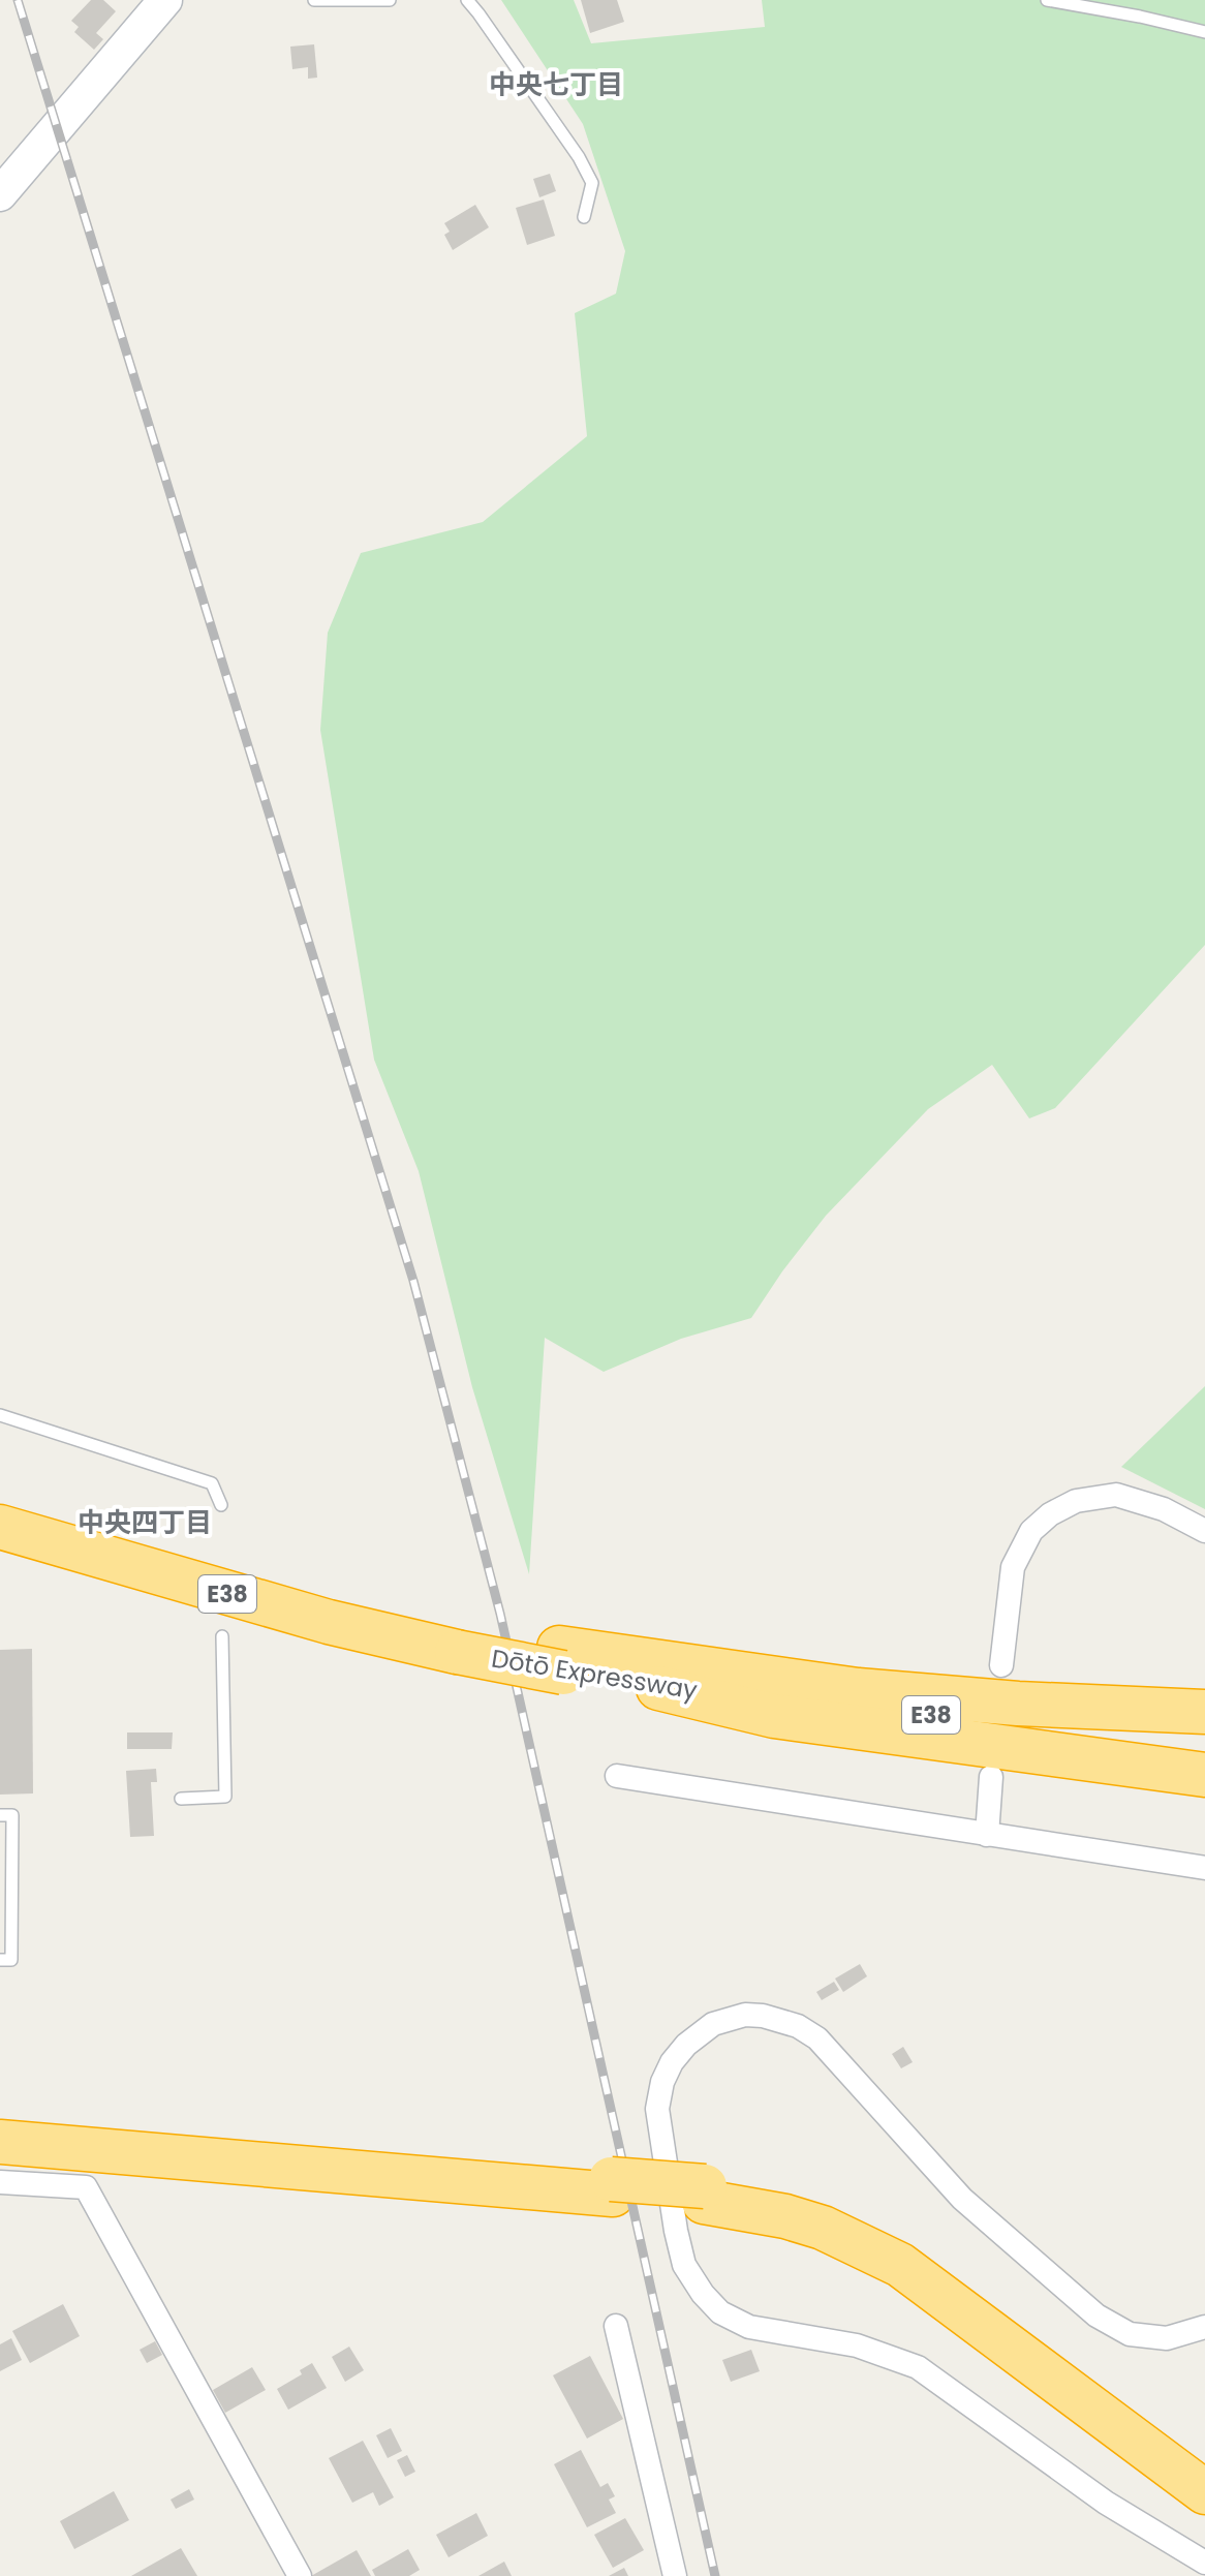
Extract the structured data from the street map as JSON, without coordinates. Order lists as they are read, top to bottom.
{
  "streets": {
    "highway": ["E38", "Dōtō Expressway"]
  },
  "districts": ["中央七丁目", "中央四丁目"]
}
